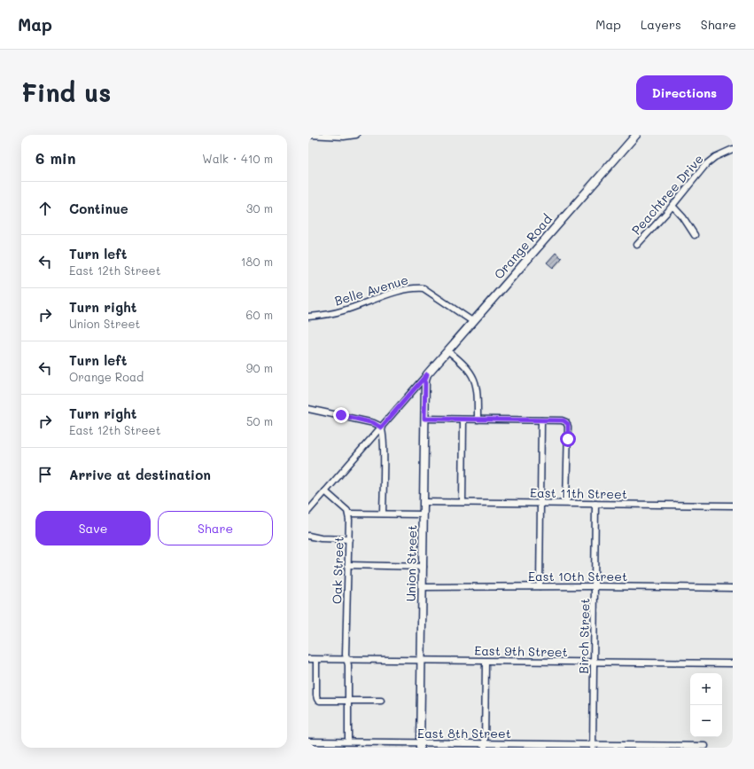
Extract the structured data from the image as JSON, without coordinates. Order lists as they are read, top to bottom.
{
  "streets": {
    "main road": ["Orange Road", "Union Street"],
    "street": [
      "Peachtree Drive",
      "Belle Avenue",
      "East 11th Street",
      "Oak Street",
      "East 10th Street",
      "Birch Street",
      "East 9th Street",
      "East 8th Street"
    ]
  },
  "crossings": [
    ["Orange Road", "Belle Avenue"],
    ["Orange Road", "Union Street"],
    ["East 11th Street", "Union Street"],
    ["East 11th Street", "Birch Street"],
    ["Union Street", "East 10th Street"],
    ["Union Street", "East 9th Street"],
    ["Union Street", "East 8th Street"],
    ["Oak Street", "East 9th Street"],
    ["Oak Street", "East 8th Street"],
    ["East 10th Street", "Birch Street"],
    ["Birch Street", "East 9th Street"],
    ["Birch Street", "East 8th Street"]
  ],
  "page": {
    "header": "Map",
    "nav": ["Map", "Layers", "Share"],
    "buttons": [
      "Directions",
      ["Save", "Share"]
    ],
    "title": "Find us",
    "heading": ["6 min", "Walk · 410 m"],
    "list": [
      ["Continue", "30 m"],
      ["Turn left", "East 12th Street", "180 m"],
      ["Turn right", "Union Street", "60 m"],
      ["Turn left", "Orange Road", "90 m"],
      ["Turn right", "East 12th Street", "50 m"],
      "Arrive at destination"
    ],
    "map_buttons": ["+", "−"]
  }
}
